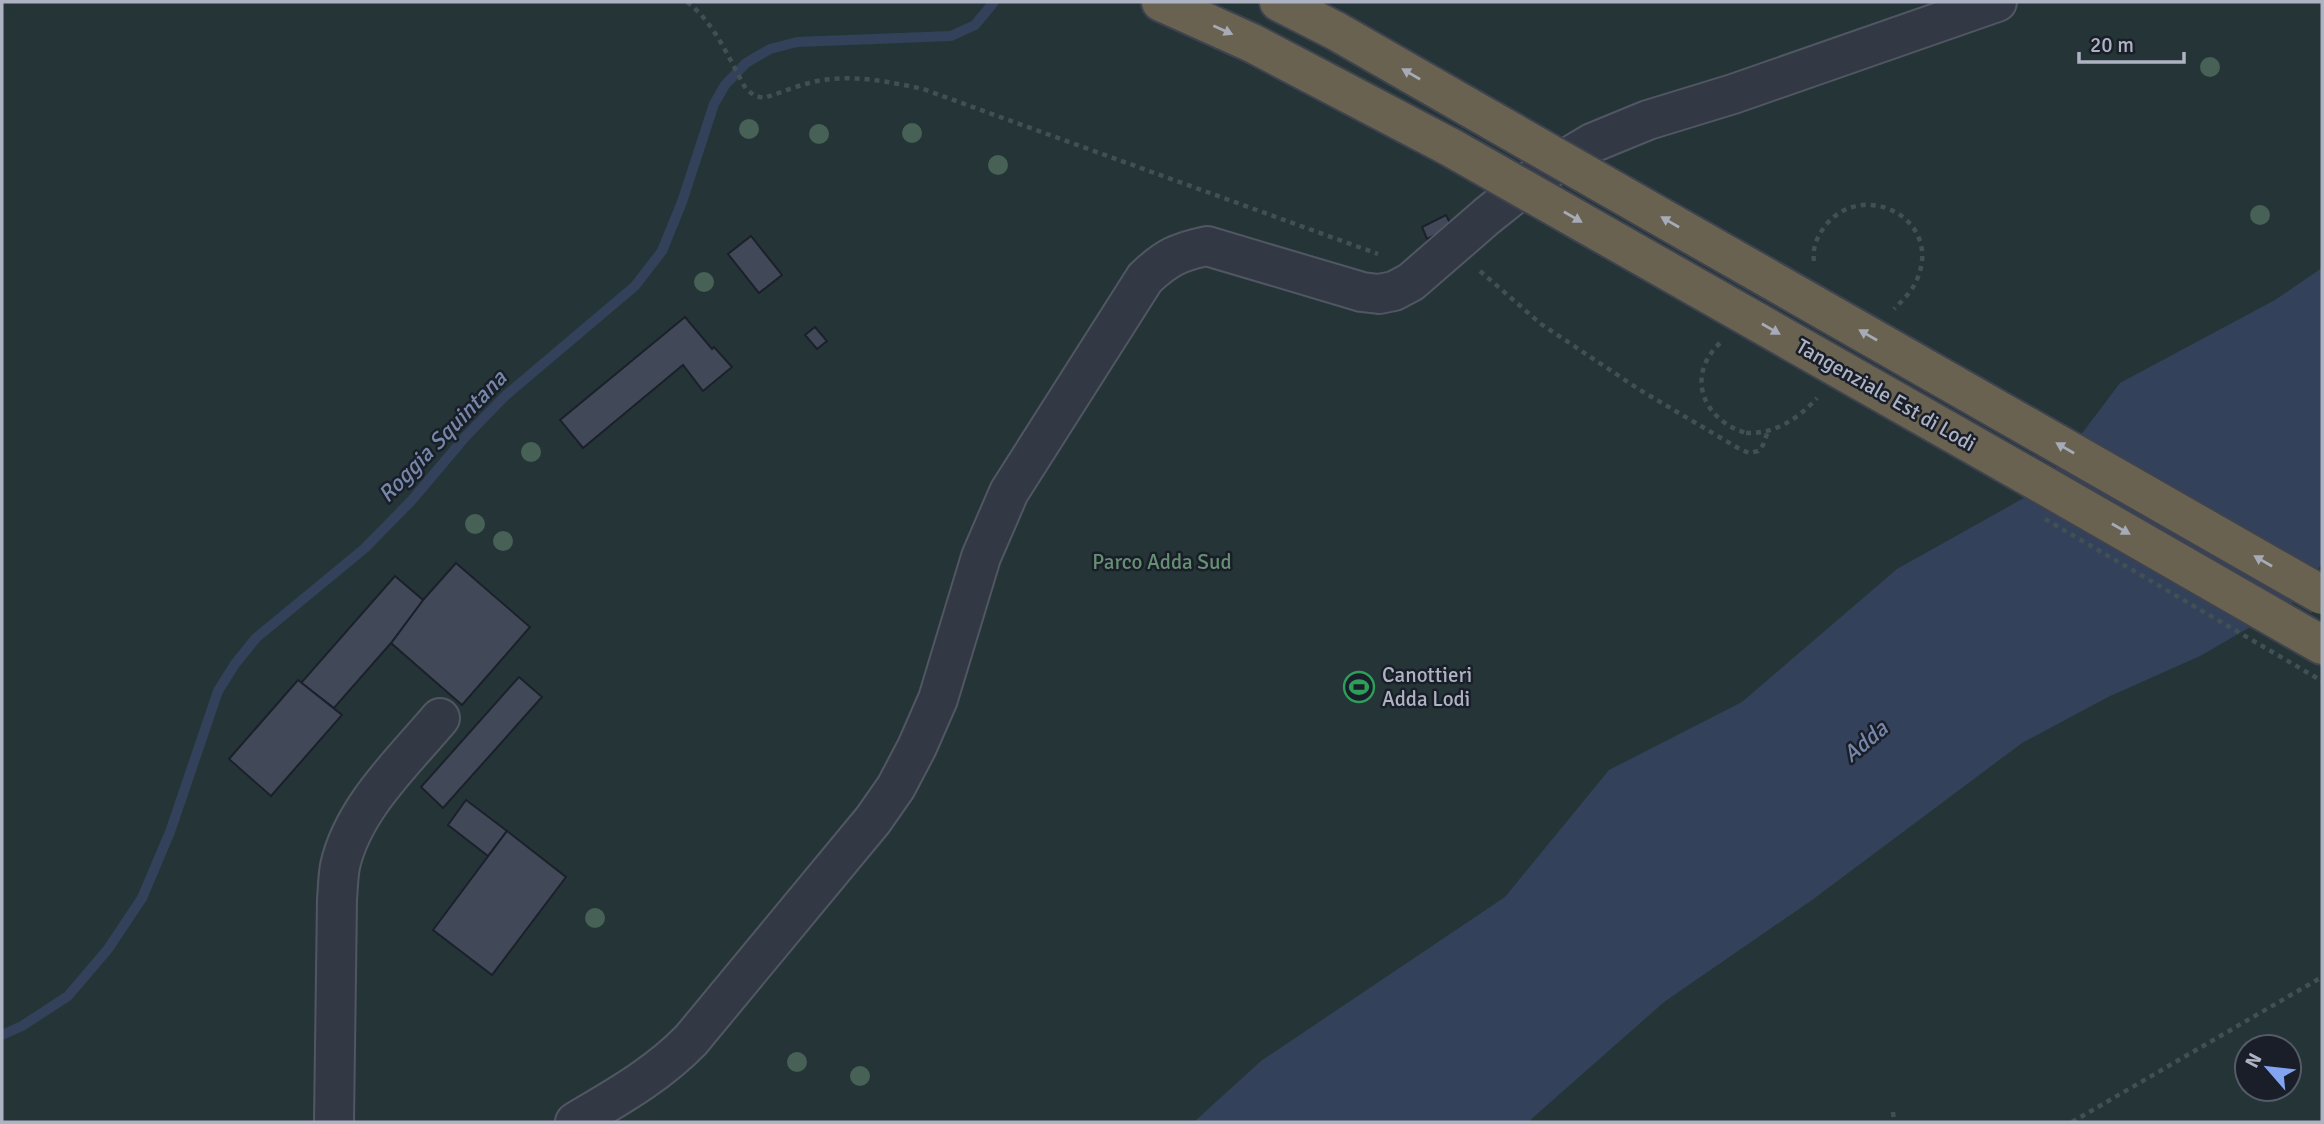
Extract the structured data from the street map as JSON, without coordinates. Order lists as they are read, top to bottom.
{
  "streets": {
    "highway": ["Tangenziale Est di Lodi"]
  },
  "water": ["Roggia Squintana", "Adda"],
  "parks": ["Parco Adda Sud"],
  "places": {
    "sports": ["Canottieri Adda Lodi"]
  },
  "scale_bar": "20 m",
  "north": "top left"
}
